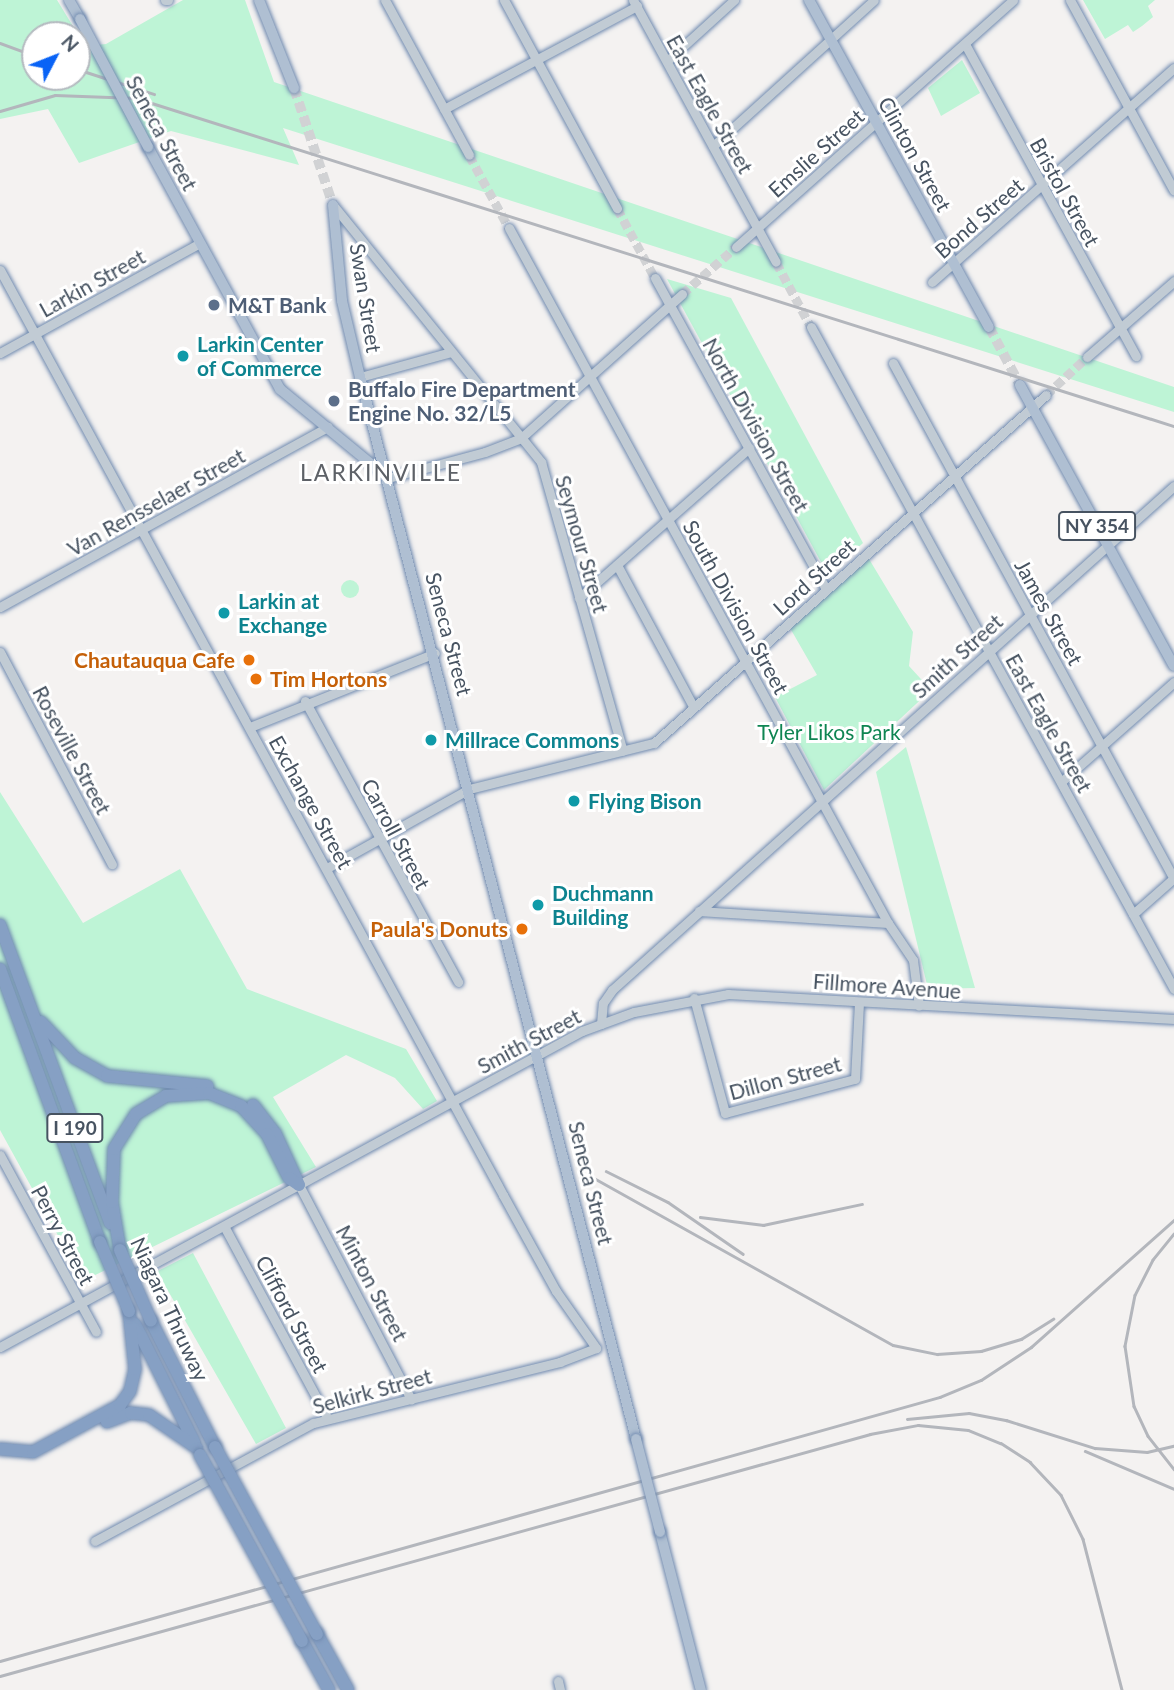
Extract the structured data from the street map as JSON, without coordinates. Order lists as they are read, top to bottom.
{
  "streets": {
    "highway": ["I 190", "Niagara Thruway"],
    "main road": [
      "Seneca Street",
      "Clinton Street",
      "Swan Street",
      "NY 354"
    ],
    "street": [
      "East Eagle Street",
      "Emslie Street",
      "Bristol Street",
      "Bond Street",
      "Larkin Street",
      "North Division Street",
      "Van Rensselaer Street",
      "Seymour Street",
      "Lord Street",
      "South Division Street",
      "James Street",
      "Smith Street",
      "Roseville Street",
      "Exchange Street",
      "Carroll Street",
      "Fillmore Avenue",
      "Dillon Street",
      "Perry Street",
      "Minton Street",
      "Clifford Street",
      "Selkirk Street"
    ]
  },
  "crossings": [
    ["East Eagle Street", "Emslie Street"],
    ["East Eagle Street", "Lord Street"],
    ["East Eagle Street", "Smith Street"],
    ["Seneca Street", "Larkin Street"],
    ["Seneca Street", "Swan Street"],
    ["Seneca Street", "Van Rensselaer Street"],
    ["Seneca Street", "Lord Street"],
    ["Seneca Street", "Smith Street"],
    ["Emslie Street", "Clinton Street"],
    ["Emslie Street", "Bristol Street"],
    ["Clinton Street", "Bond Street"],
    ["Bristol Street", "Bond Street"],
    ["Larkin Street", "Exchange Street"],
    ["Swan Street", "Seymour Street"],
    ["North Division Street", "Lord Street"],
    ["Van Rensselaer Street", "Exchange Street"],
    ["NY 354", "Lord Street"],
    ["NY 354", "Smith Street"],
    ["Seymour Street", "Lord Street"],
    ["Lord Street", "South Division Street"],
    ["Lord Street", "James Street"],
    ["Lord Street", "Exchange Street"],
    ["Lord Street", "Carroll Street"],
    ["South Division Street", "Smith Street"],
    ["South Division Street", "Fillmore Avenue"],
    ["James Street", "Smith Street"],
    ["Smith Street", "Exchange Street"],
    ["Smith Street", "Fillmore Avenue"],
    ["Smith Street", "Perry Street"],
    ["Smith Street", "Minton Street"],
    ["Smith Street", "Clifford Street"],
    ["Exchange Street", "Selkirk Street"],
    ["Fillmore Avenue", "Dillon Street"],
    ["Minton Street", "Selkirk Street"],
    ["Clifford Street", "Selkirk Street"]
  ],
  "districts": ["LARKINVILLE"],
  "parks": ["Tyler Likos Park"],
  "places": [
    "M&T Bank",
    "Larkin Center of Commerce",
    "Buffalo Fire Department Engine No. 32/L5",
    "Larkin at Exchange",
    "Chautauqua Cafe",
    "Tim Hortons",
    "Millrace Commons",
    "Flying Bison",
    "Duchmann Building",
    "Paula's Donuts"
  ],
  "north": "top right"
}
